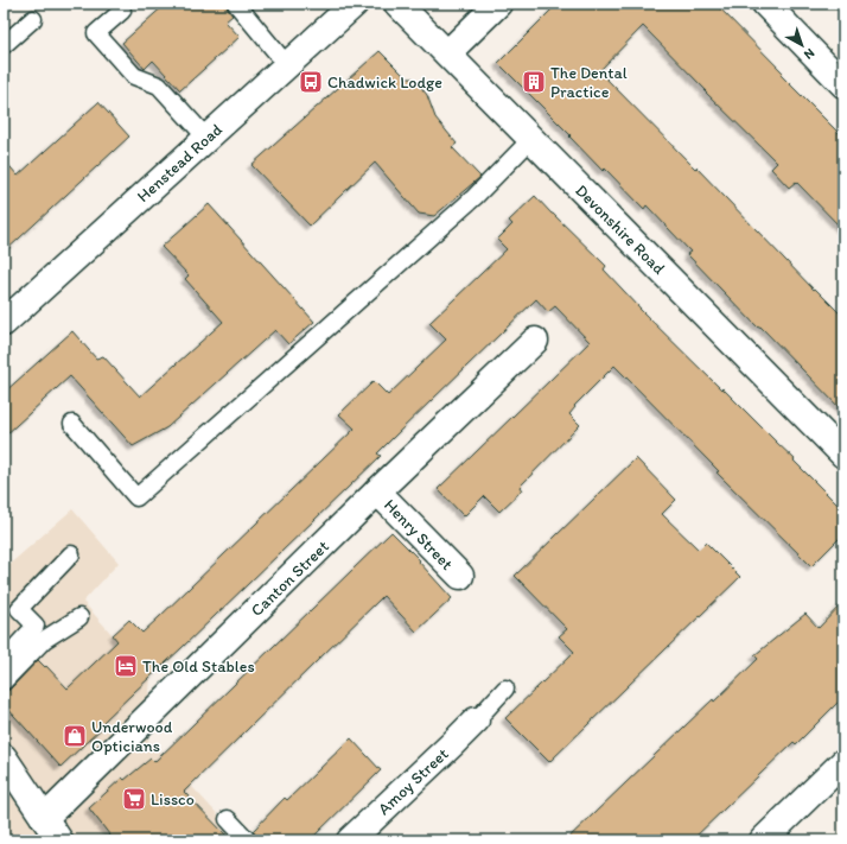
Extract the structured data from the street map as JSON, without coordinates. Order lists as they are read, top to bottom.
{
  "streets": {
    "street": [
      "Henstead Road",
      "Devonshire Road",
      "Henry Street",
      "Canton Street",
      "Amoy Street"
    ]
  },
  "crossings": [
    ["Henry Street", "Canton Street"]
  ],
  "places": {
    "bus stop": ["Chadwick Lodge"],
    "building": ["The Dental Practice"],
    "hotel": ["The Old Stables"],
    "shop": ["Underwood Opticians"],
    "supermarket": ["Lissco"]
  },
  "north": "bottom right"
}
